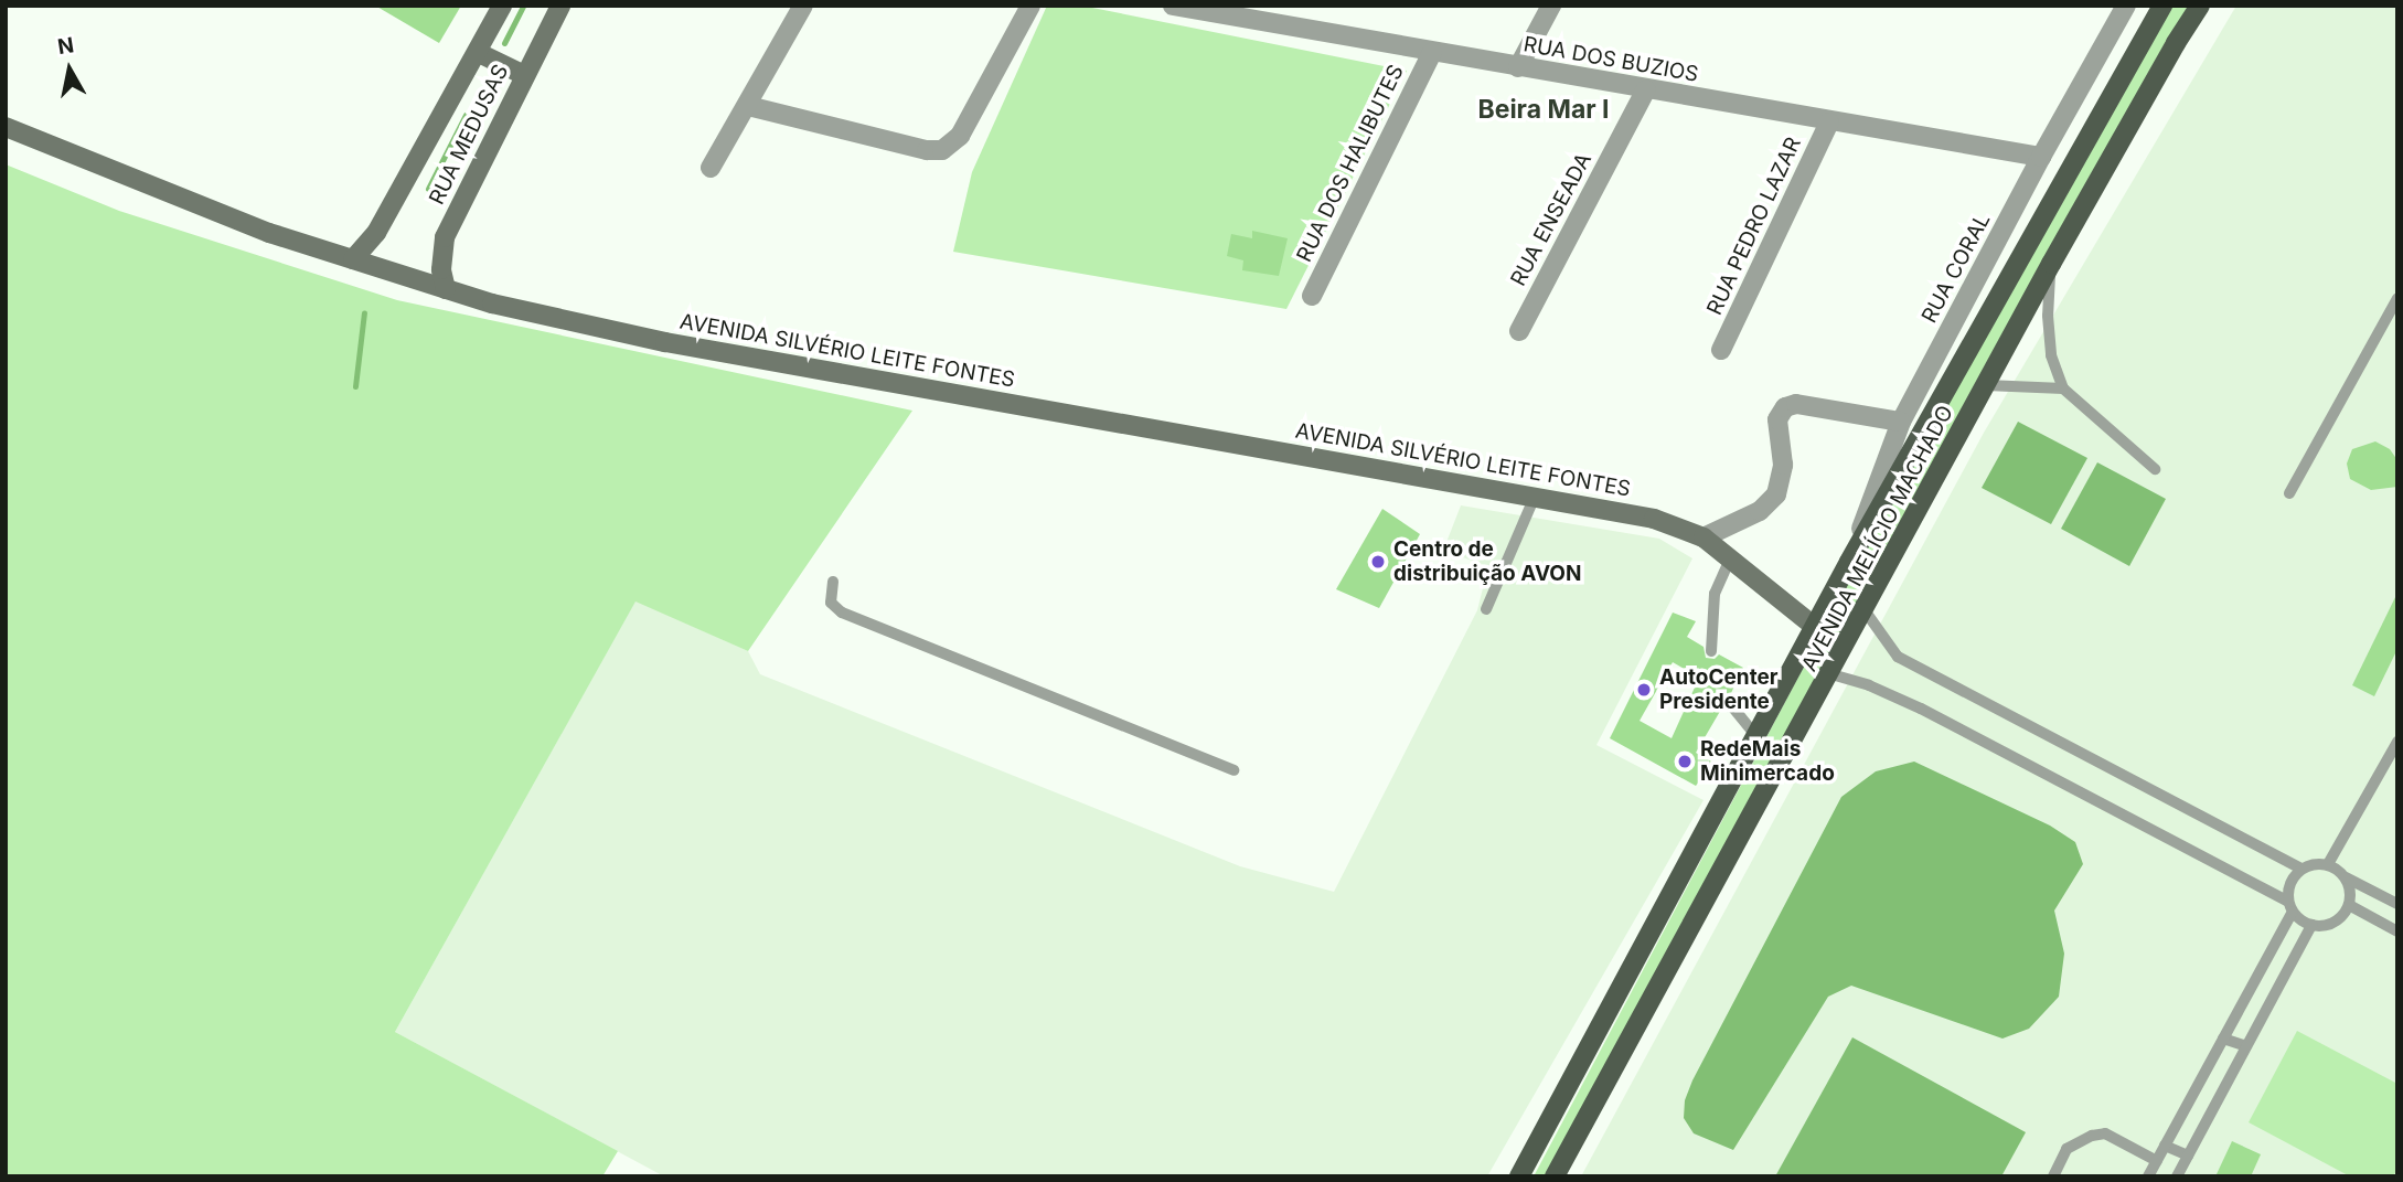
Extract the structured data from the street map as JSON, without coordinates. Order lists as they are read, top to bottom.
{
  "streets": {
    "main road": ["RUA MEDUSAS", "AVENIDA SILVÉRIO LEITE FONTES", "AVENIDA MELÍCIO MACHADO"],
    "street": [
      "RUA DOS BUZIOS",
      "RUA DOS HALIBUTES",
      "RUA ENSEADA",
      "RUA PEDRO LAZAR",
      "RUA CORAL"
    ]
  },
  "crossings": [
    ["RUA DOS BUZIOS", "RUA DOS HALIBUTES"],
    ["RUA DOS BUZIOS", "RUA ENSEADA"],
    ["RUA DOS BUZIOS", "RUA PEDRO LAZAR"],
    ["RUA DOS BUZIOS", "RUA CORAL"],
    ["RUA MEDUSAS", "AVENIDA SILVÉRIO LEITE FONTES"],
    ["RUA CORAL", "AVENIDA MELÍCIO MACHADO"],
    ["AVENIDA SILVÉRIO LEITE FONTES", "AVENIDA MELÍCIO MACHADO"]
  ],
  "districts": ["Beira Mar I"],
  "places": ["Centro de distribuição AVON", "AutoCenter Presidente", "RedeMais Minimercado"],
  "north": "top"
}
